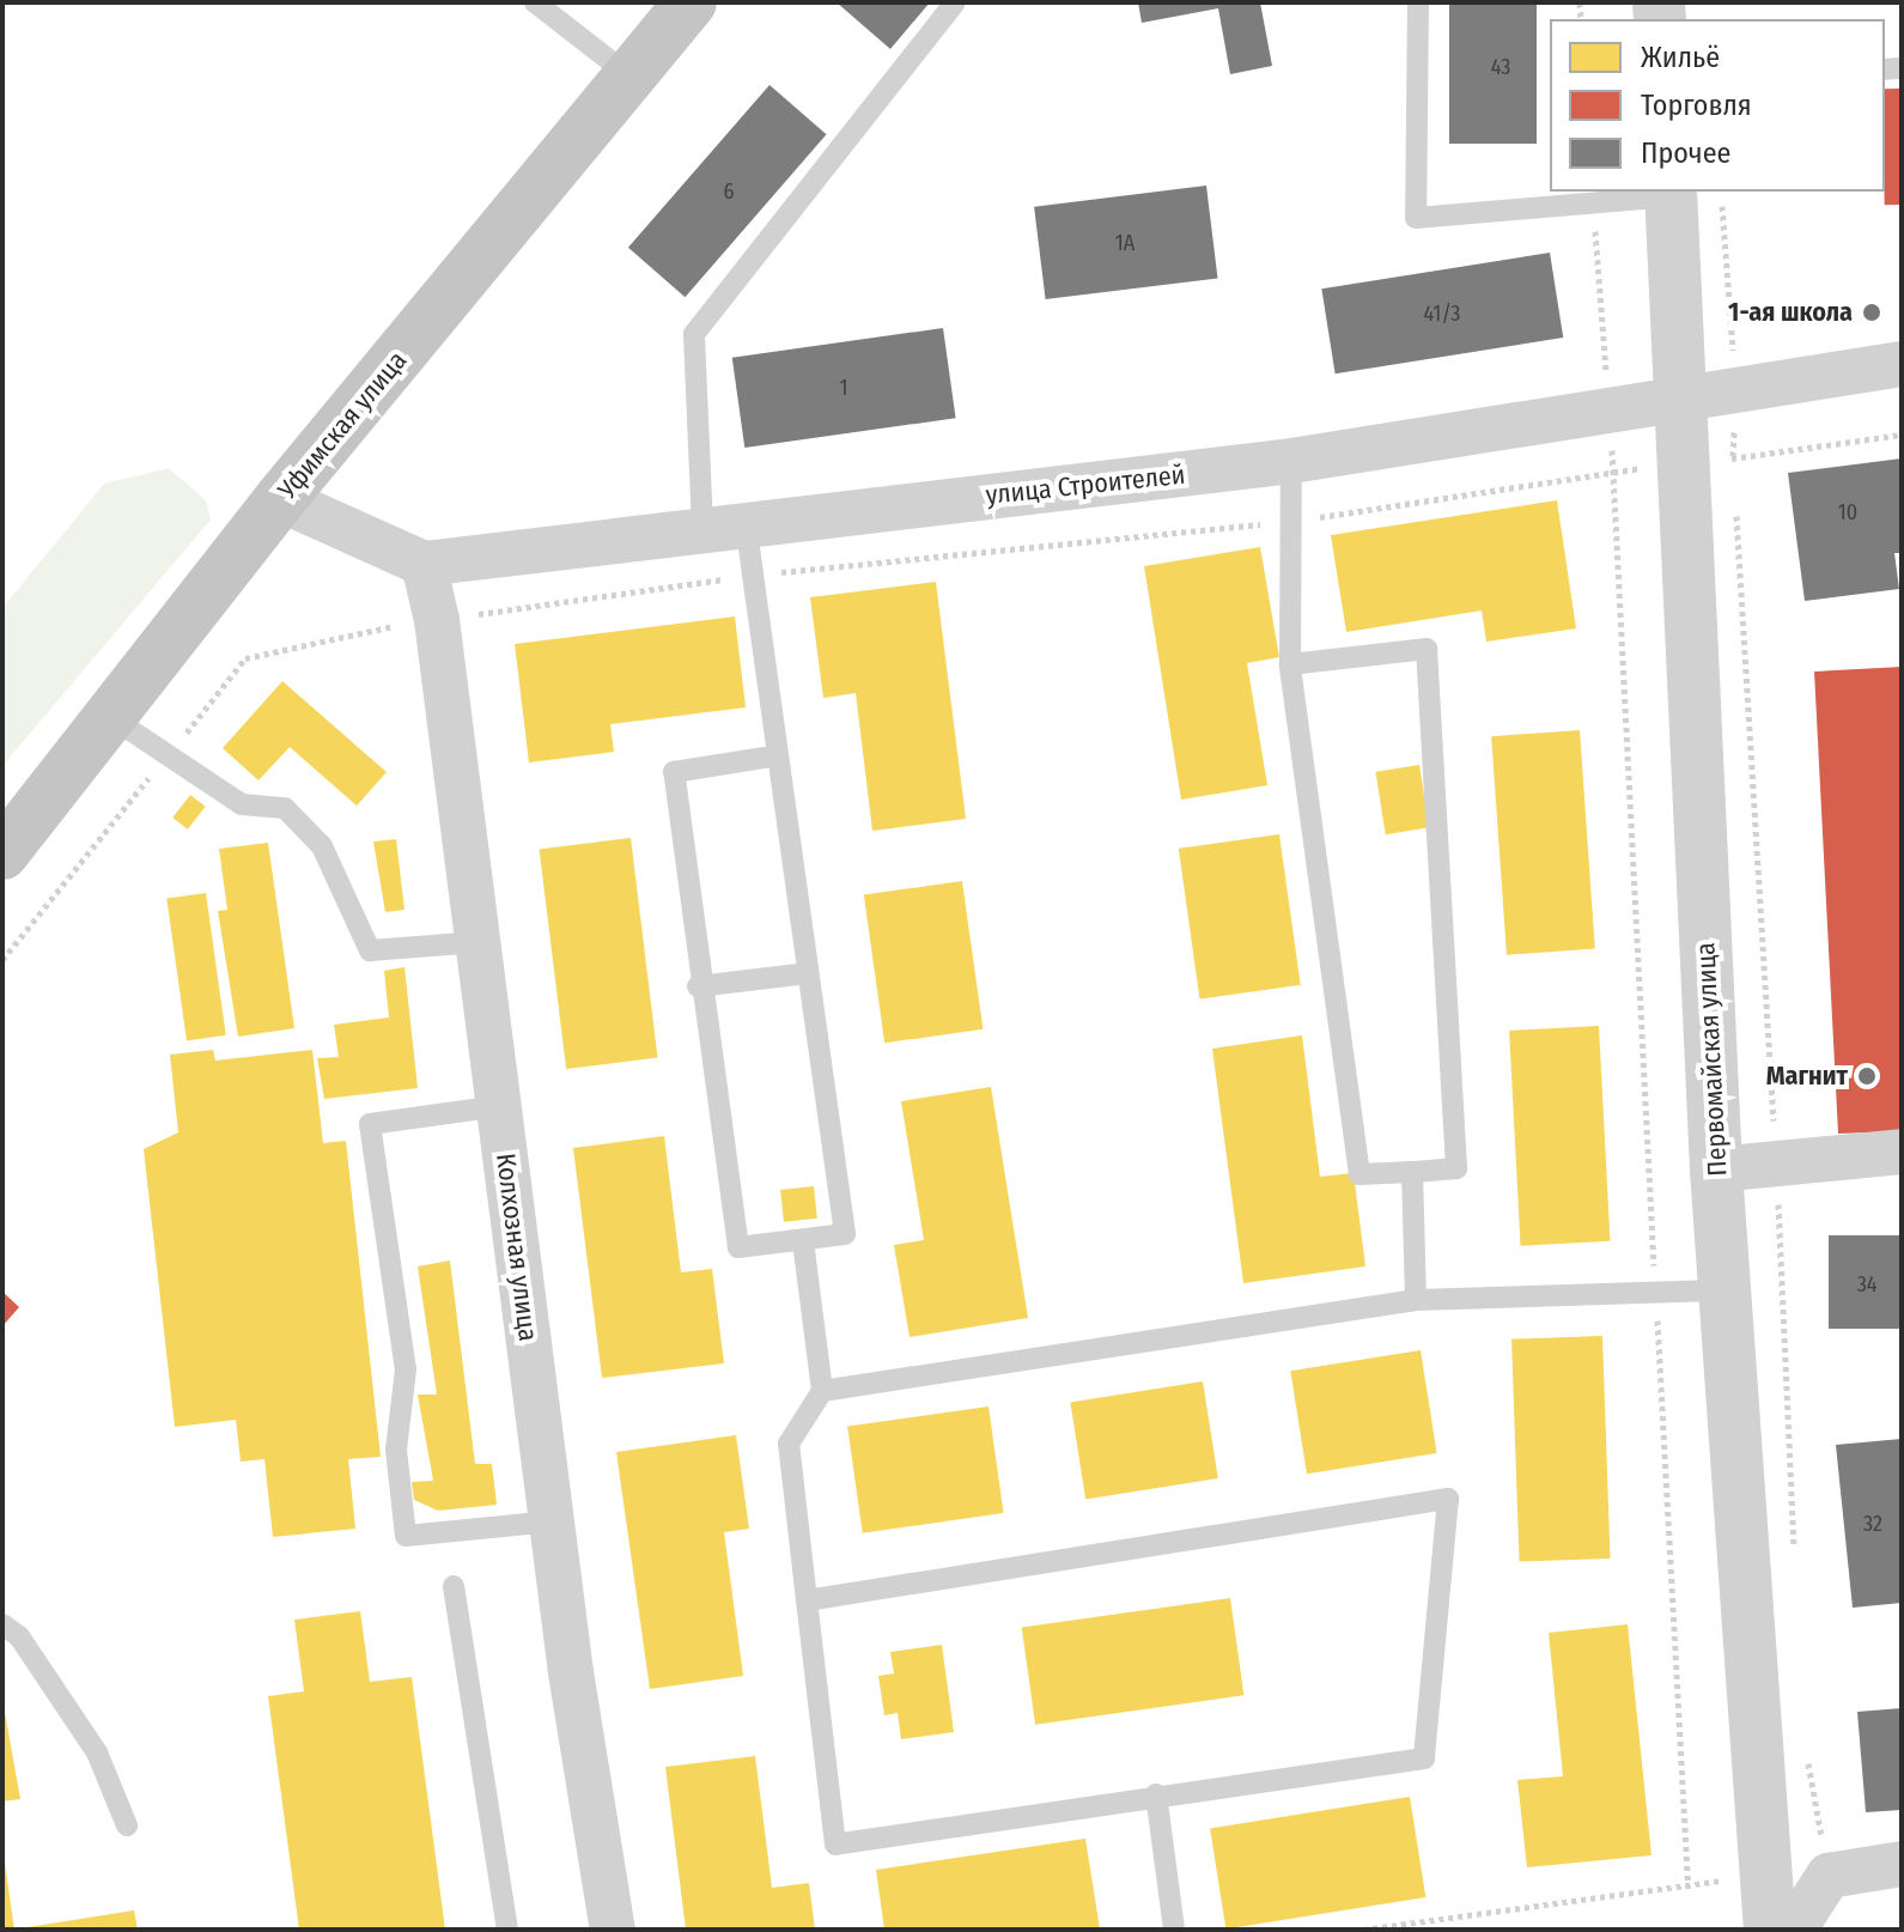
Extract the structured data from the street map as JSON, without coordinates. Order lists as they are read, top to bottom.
{
  "streets": {
    "main road": ["Уфимская улица"],
    "street": ["улица Строителей", "Первомайская улица", "Колхозная улица"]
  },
  "crossings": [
    ["улица Строителей", "Первомайская улица"],
    ["улица Строителей", "Колхозная улица"]
  ],
  "places": ["1-ая школа", "Магнит"],
  "house_numbers": [
    "43",
    "6",
    "1А",
    "41/3",
    "1",
    "10",
    "34",
    "32"
  ],
  "legend": ["Жильё", "Торговля", "Прочее"]
}
